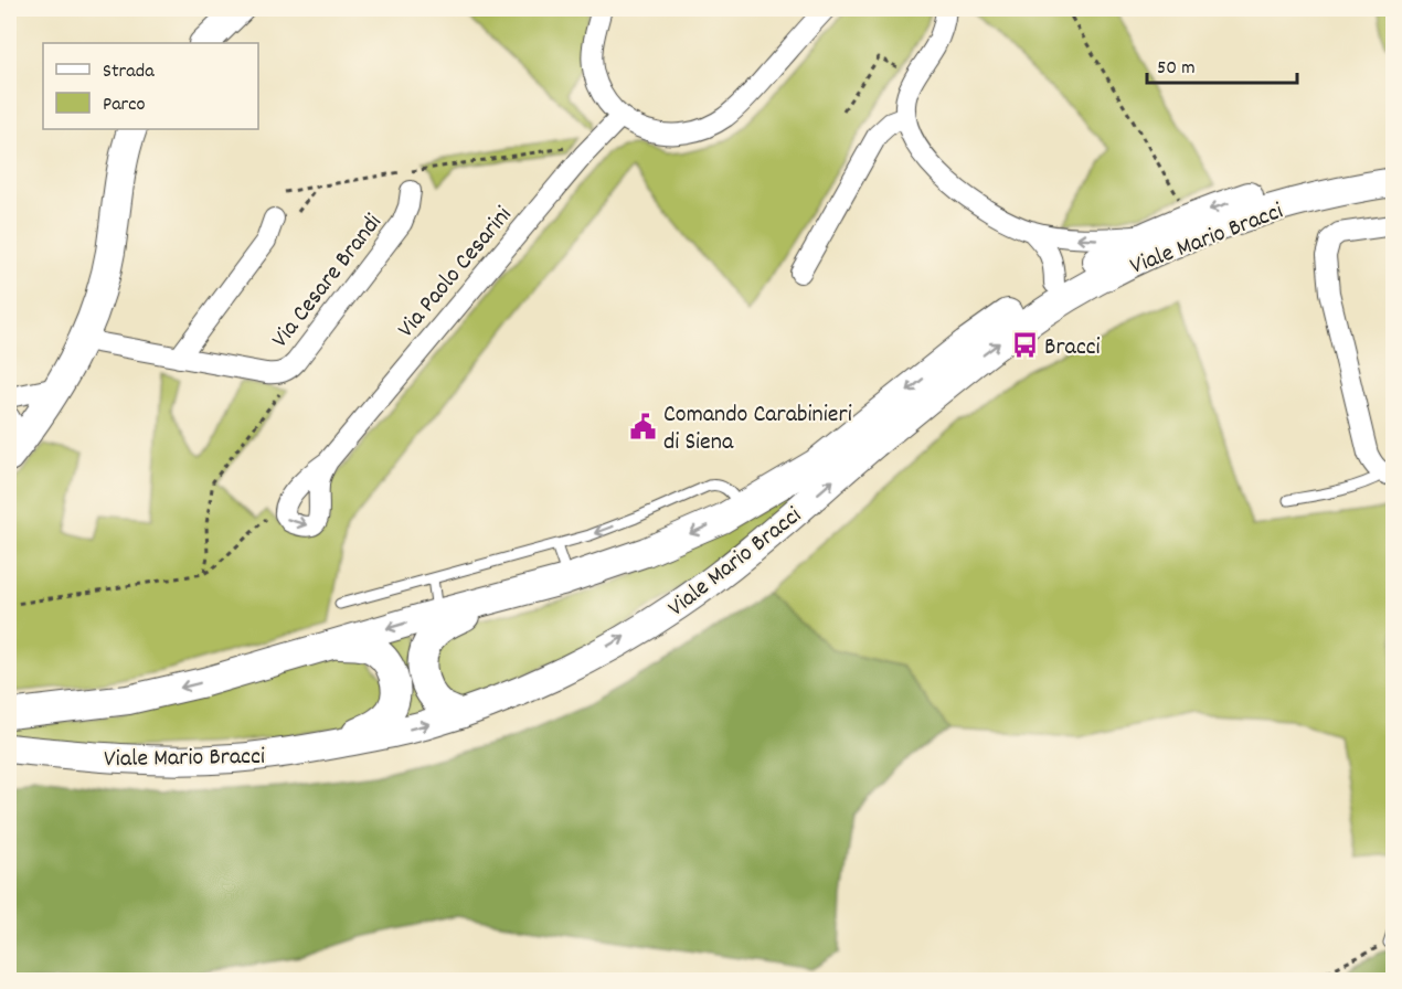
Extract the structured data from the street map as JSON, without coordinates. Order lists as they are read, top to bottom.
{
  "streets": {
    "main road": ["Viale Mario Bracci"],
    "street": ["Via Paolo Cesarini", "Via Cesare Brandi"]
  },
  "places": {
    "bus stop": ["Bracci"],
    "public building": ["Comando Carabinieri di Siena"]
  },
  "legend": ["Strada", "Parco"],
  "scale_bar": "50 m"
}
